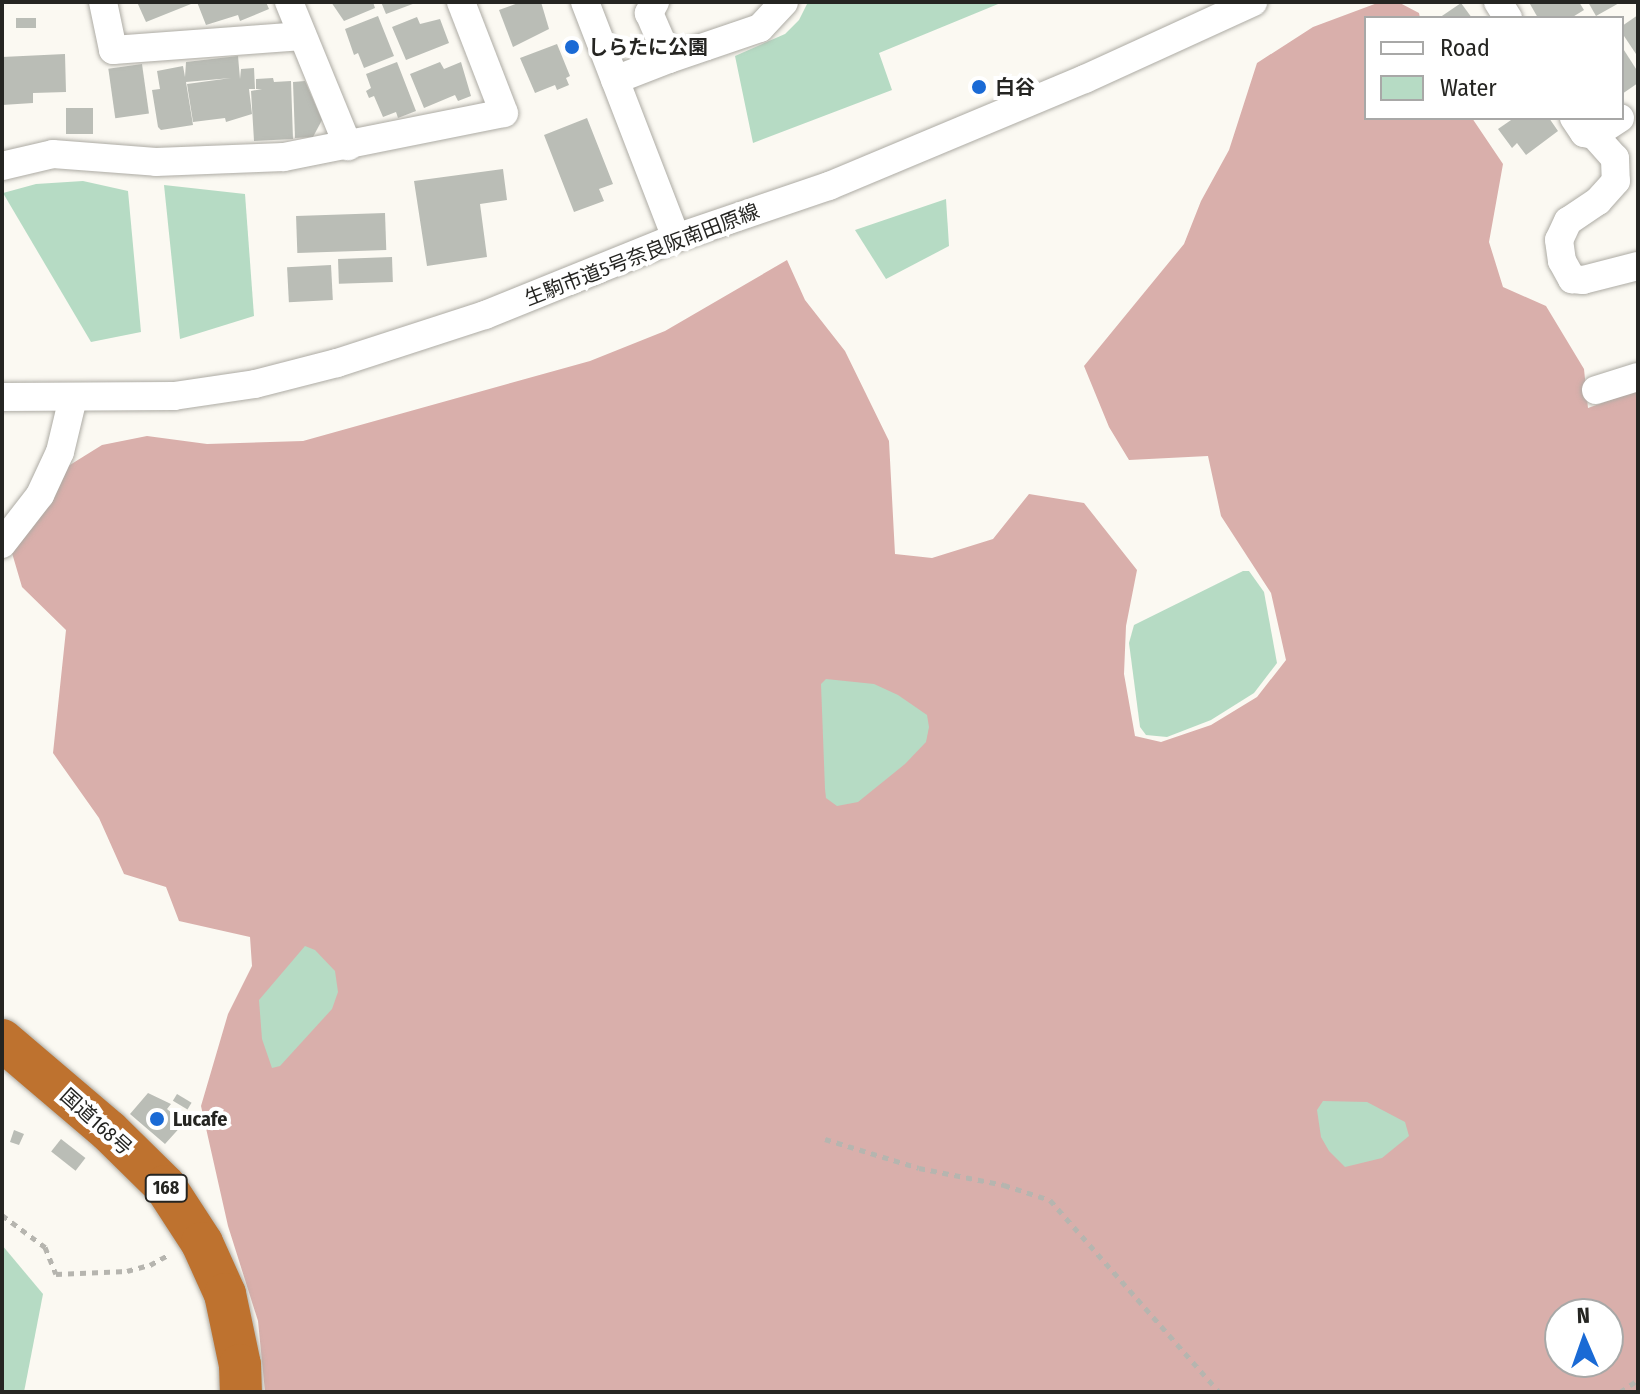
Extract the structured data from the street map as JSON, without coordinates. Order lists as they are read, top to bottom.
{
  "streets": {
    "highway": ["国道168号", "168"],
    "street": ["生駒市道5号奈良阪南田原線"]
  },
  "places": ["しらたに公園", "白谷", "Lucafe"],
  "legend": ["Road", "Water"],
  "north": "top"
}
